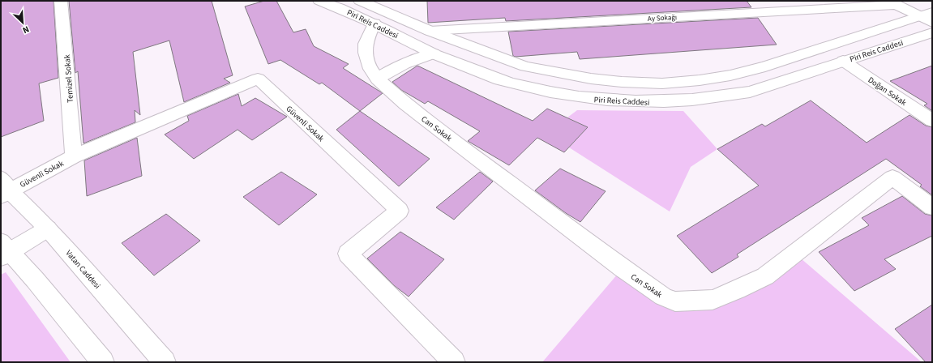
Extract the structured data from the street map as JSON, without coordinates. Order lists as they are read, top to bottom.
{
  "streets": {
    "street": [
      "Ay Sokağı",
      "Piri Reis Caddesi",
      "Temizel Sokak",
      "Doğan Sokak",
      "Güvenli Sokak",
      "Can Sokak",
      "Vatan Caddesi"
    ]
  },
  "crossings": [
    ["Ay Sokağı", "Piri Reis Caddesi"],
    ["Piri Reis Caddesi", "Doğan Sokak"],
    ["Temizel Sokak", "Güvenli Sokak"],
    ["Güvenli Sokak", "Vatan Caddesi"]
  ],
  "north": "bottom right"
}
